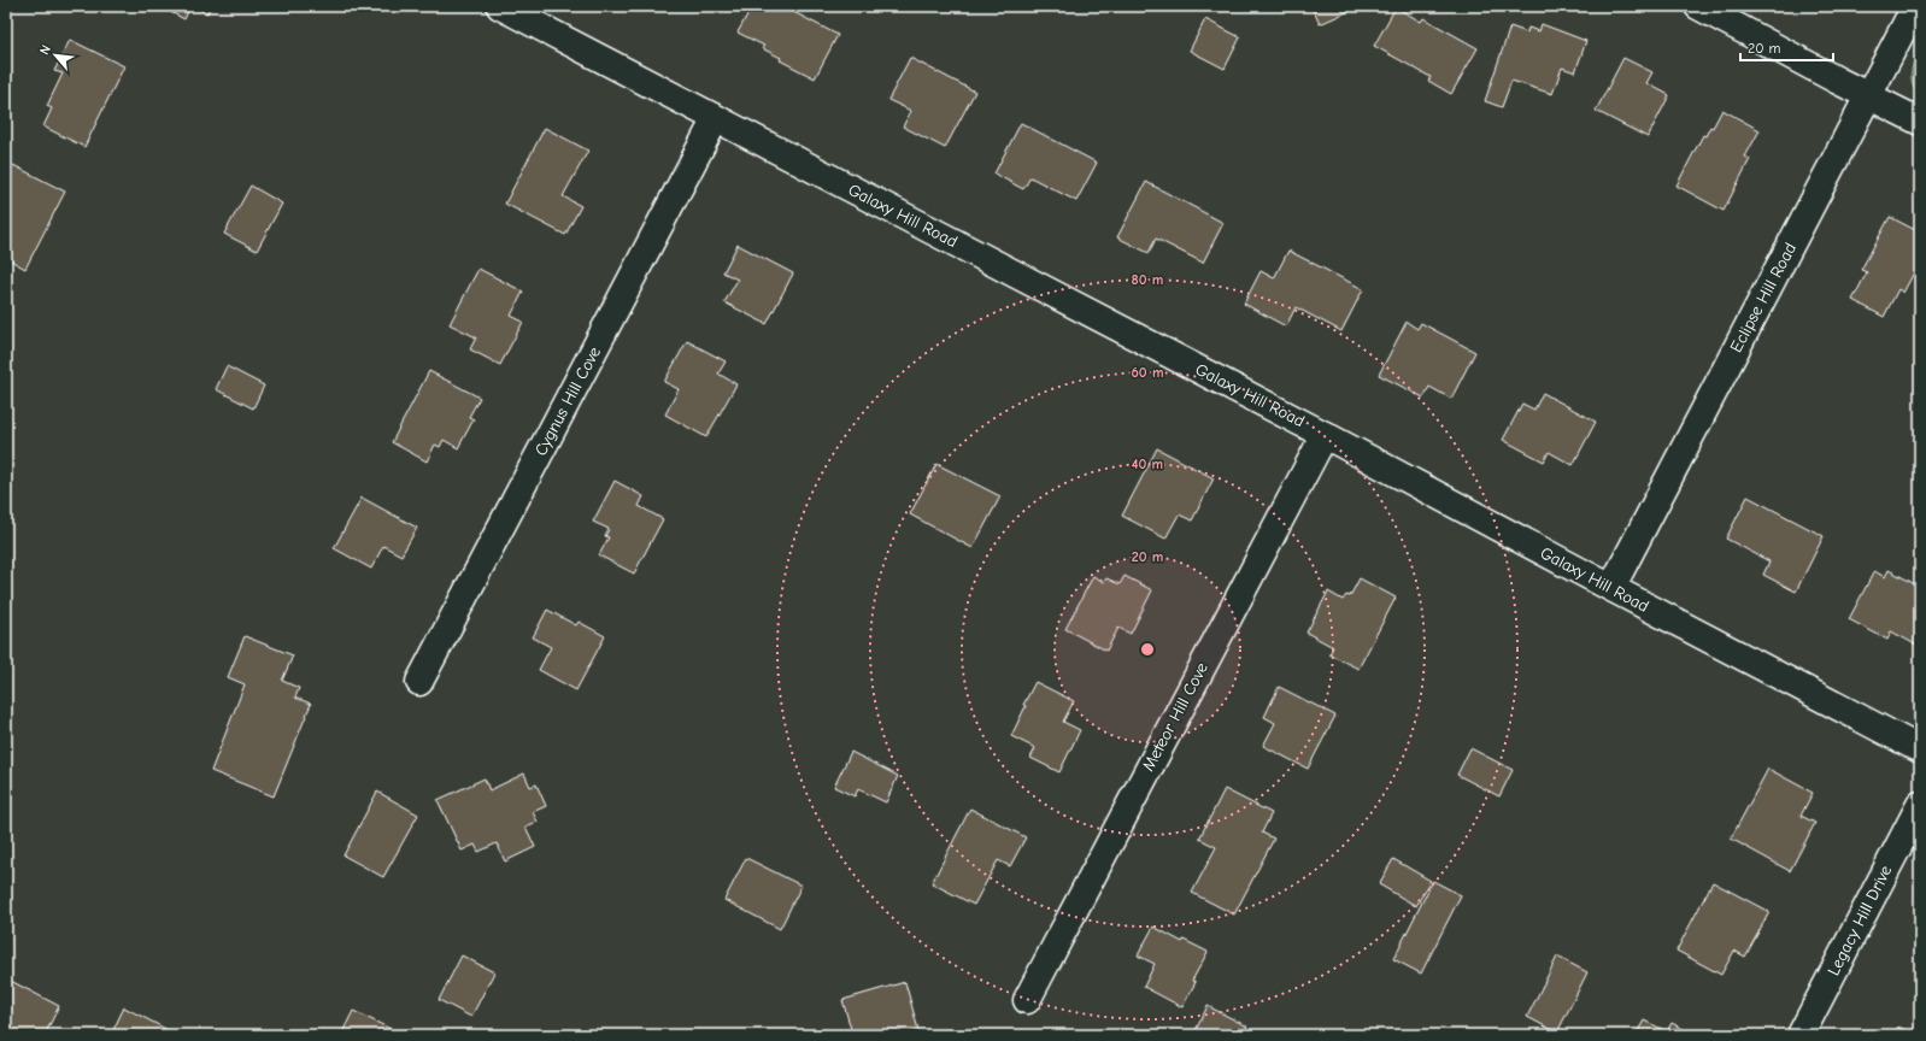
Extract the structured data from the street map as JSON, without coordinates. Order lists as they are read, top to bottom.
{
  "streets": {
    "street": [
      "Galaxy Hill Road",
      "Eclipse Hill Road",
      "Cygnus Hill Cove",
      "Meteor Hill Cove",
      "Legacy Hill Drive"
    ]
  },
  "crossings": [
    ["Galaxy Hill Road", "Eclipse Hill Road"],
    ["Galaxy Hill Road", "Cygnus Hill Cove"],
    ["Galaxy Hill Road", "Meteor Hill Cove"]
  ],
  "scale_bar": "20 m",
  "north": "top left",
  "rings": [
    "80 m",
    "60 m",
    "40 m",
    "20 m"
  ]
}
